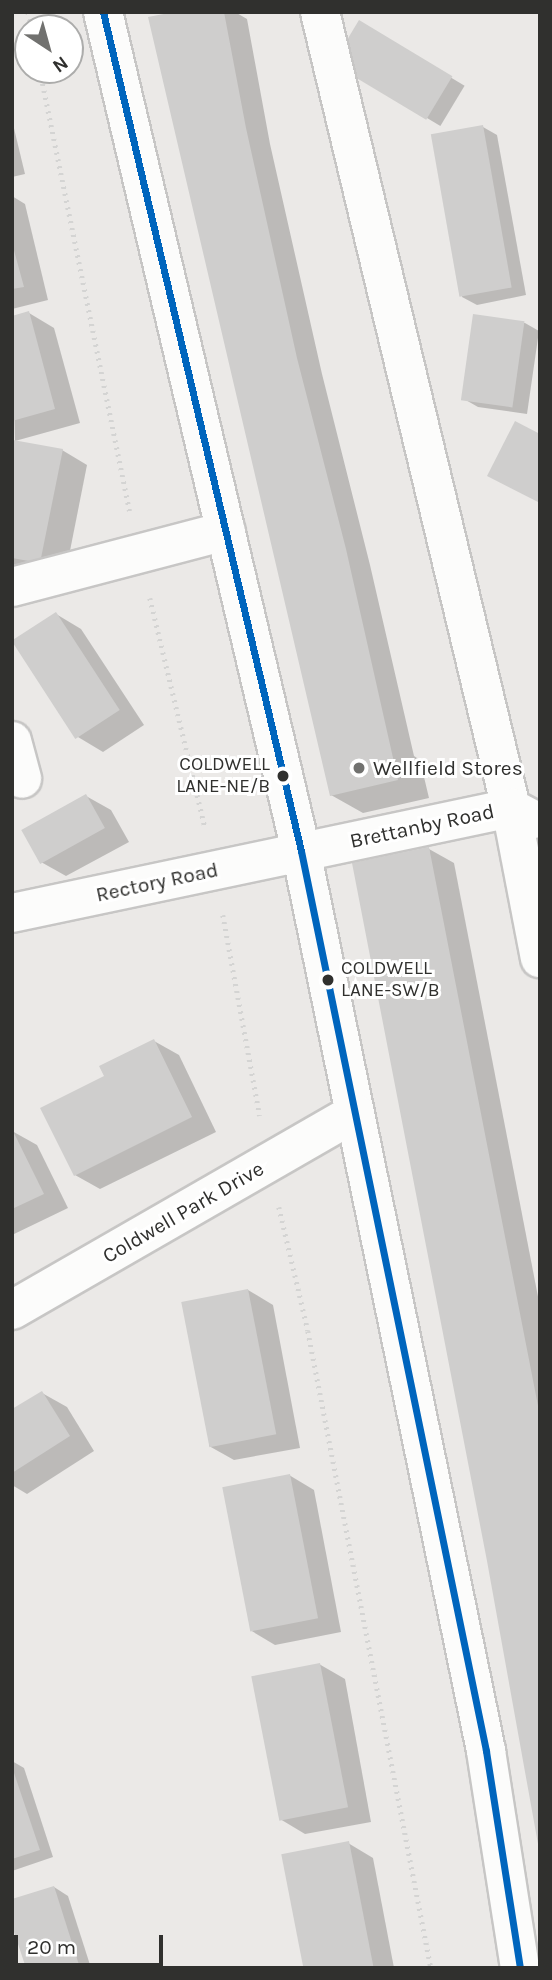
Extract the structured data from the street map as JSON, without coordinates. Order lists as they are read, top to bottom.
{
  "streets": {
    "street": ["Brettanby Road", "Rectory Road", "Coldwell Park Drive"]
  },
  "crossings": [
    ["Brettanby Road", "Rectory Road"]
  ],
  "places": ["Wellfield Stores", "COLDWELL LANE-NE/B", "COLDWELL LANE-SW/B"],
  "scale_bar": "20 m",
  "north": "bottom right"
}
